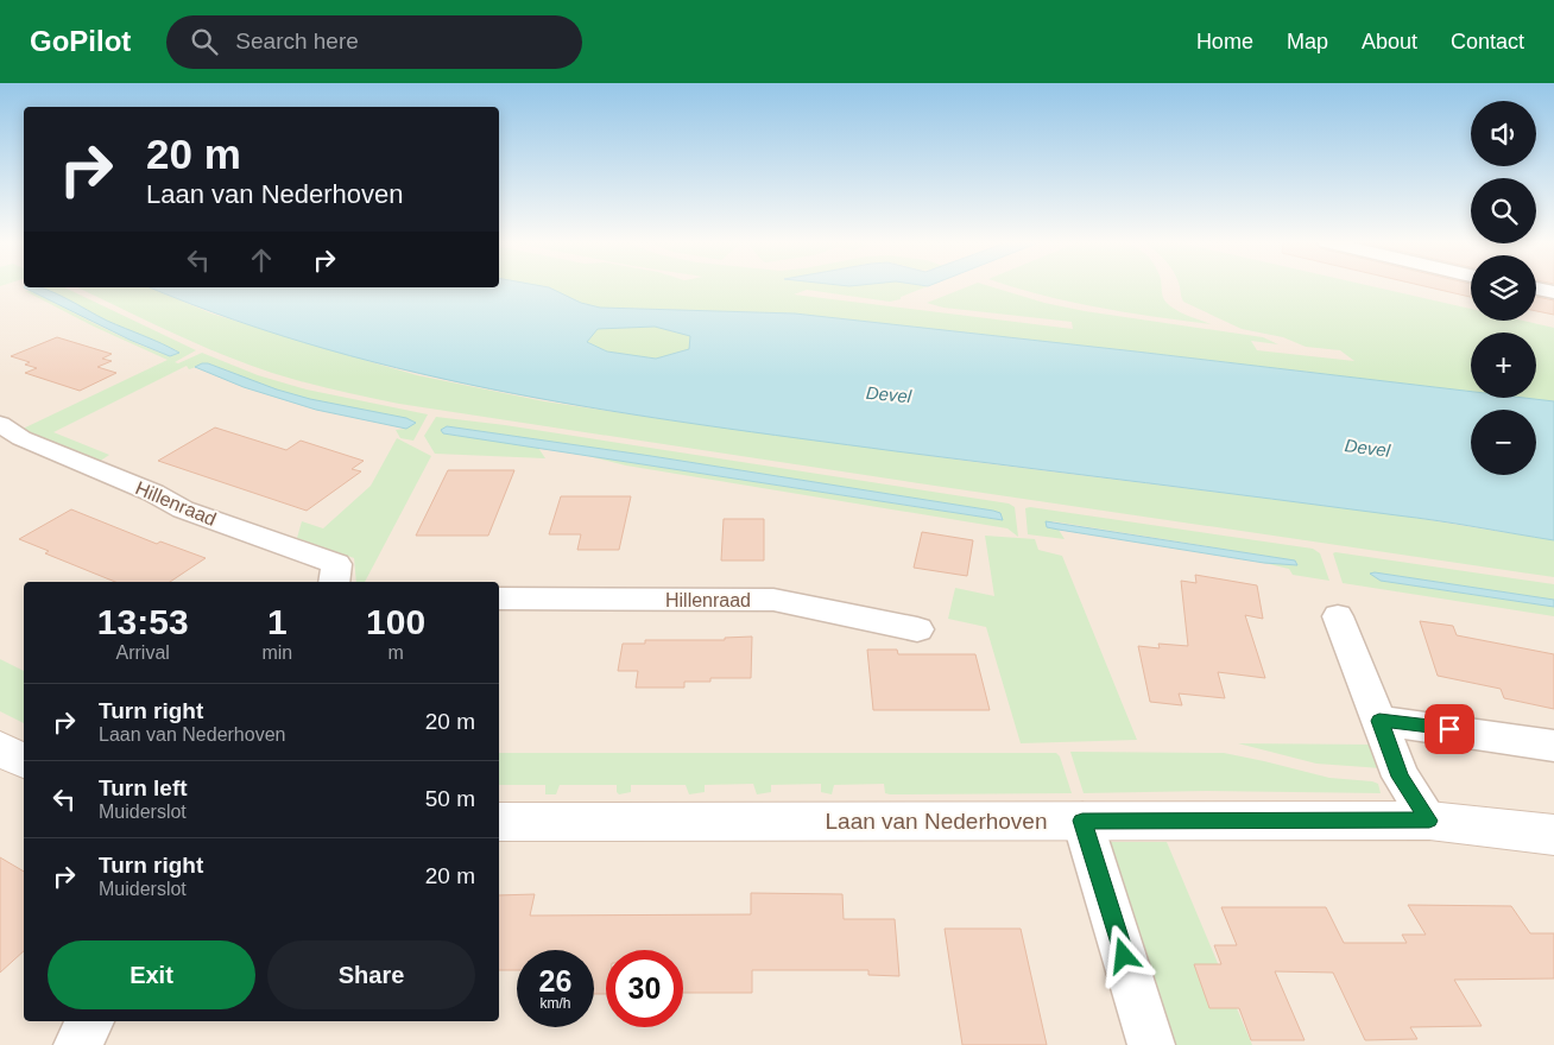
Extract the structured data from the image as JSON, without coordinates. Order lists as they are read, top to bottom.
{
  "streets": {
    "street": ["Hillenraad", "Laan van Nederhoven"]
  },
  "water": ["Devel"],
  "page": {
    "header": "GoPilot",
    "search": "Search here",
    "nav": [
      "Home",
      "Map",
      "About",
      "Contact"
    ],
    "map_buttons": ["+", "−"],
    "turn": ["20 m", "Laan van Nederhoven"],
    "eta": [
      "13:53",
      "Arrival",
      "1",
      "min",
      "100",
      "m"
    ],
    "list": [
      {
        "name": "Turn right",
        "note": "Laan van Nederhoven",
        "value": "20 m"
      },
      {
        "name": "Turn left",
        "note": "Muiderslot",
        "value": "50 m"
      },
      {
        "name": "Turn right",
        "note": "Muiderslot",
        "value": "20 m"
      }
    ],
    "buttons": ["Exit", "Share"],
    "speed": "26 km/h",
    "limit": "30"
  }
}
